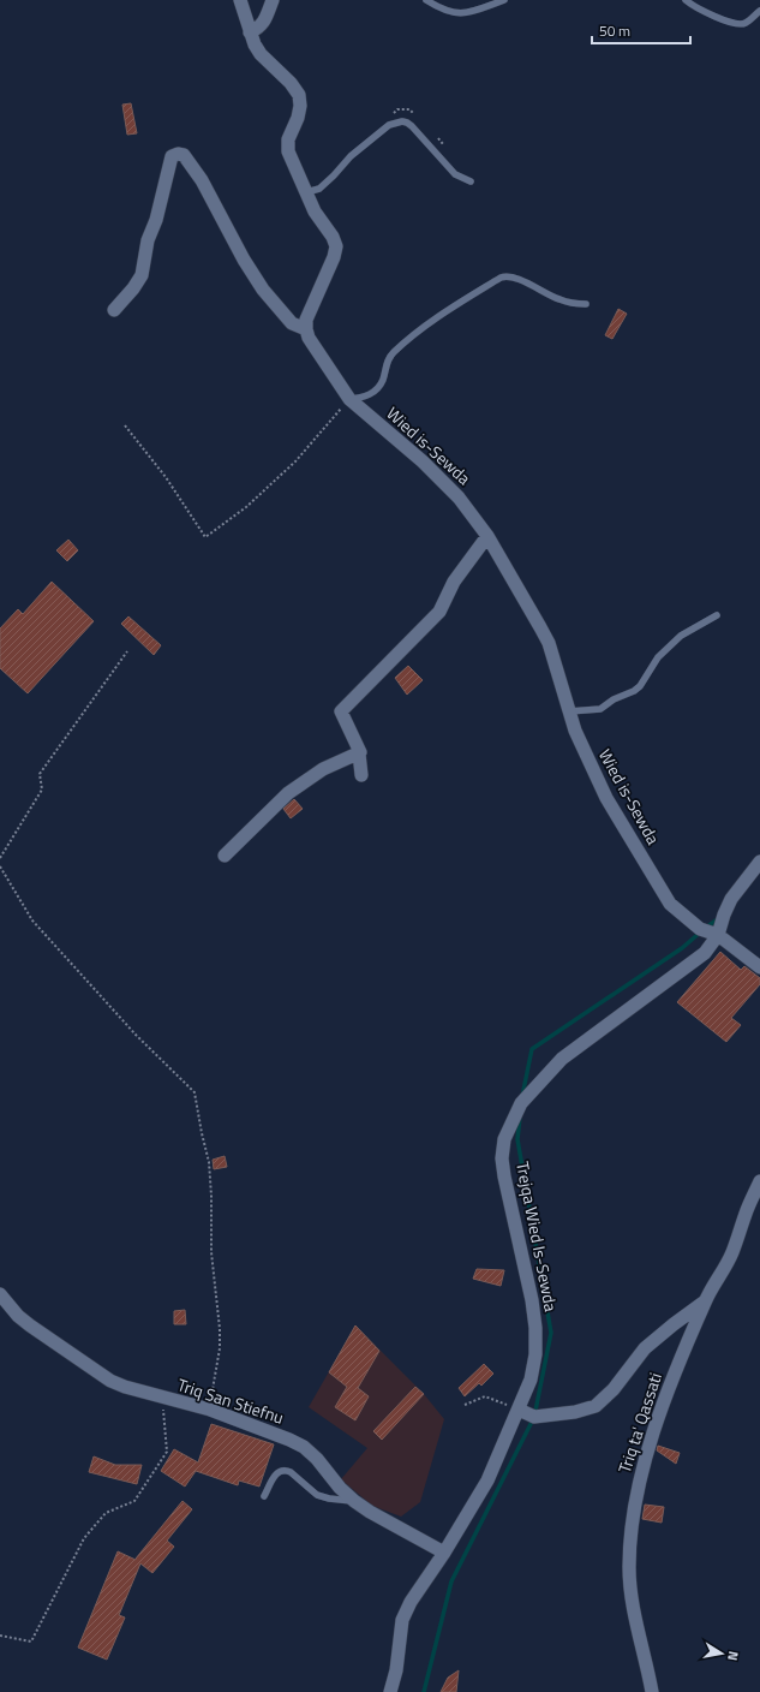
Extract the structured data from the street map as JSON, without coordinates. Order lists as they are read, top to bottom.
{
  "streets": {
    "street": [
      "Wied is-Sewda",
      "Trejqa Wied Is-Sewda",
      "Triq San Stiefnu",
      "Triq ta' Qassati"
    ]
  },
  "crossings": [
    ["Wied is-Sewda", "Trejqa Wied Is-Sewda"],
    ["Trejqa Wied Is-Sewda", "Triq San Stiefnu"]
  ],
  "scale_bar": "50 m",
  "north": "right"
}
